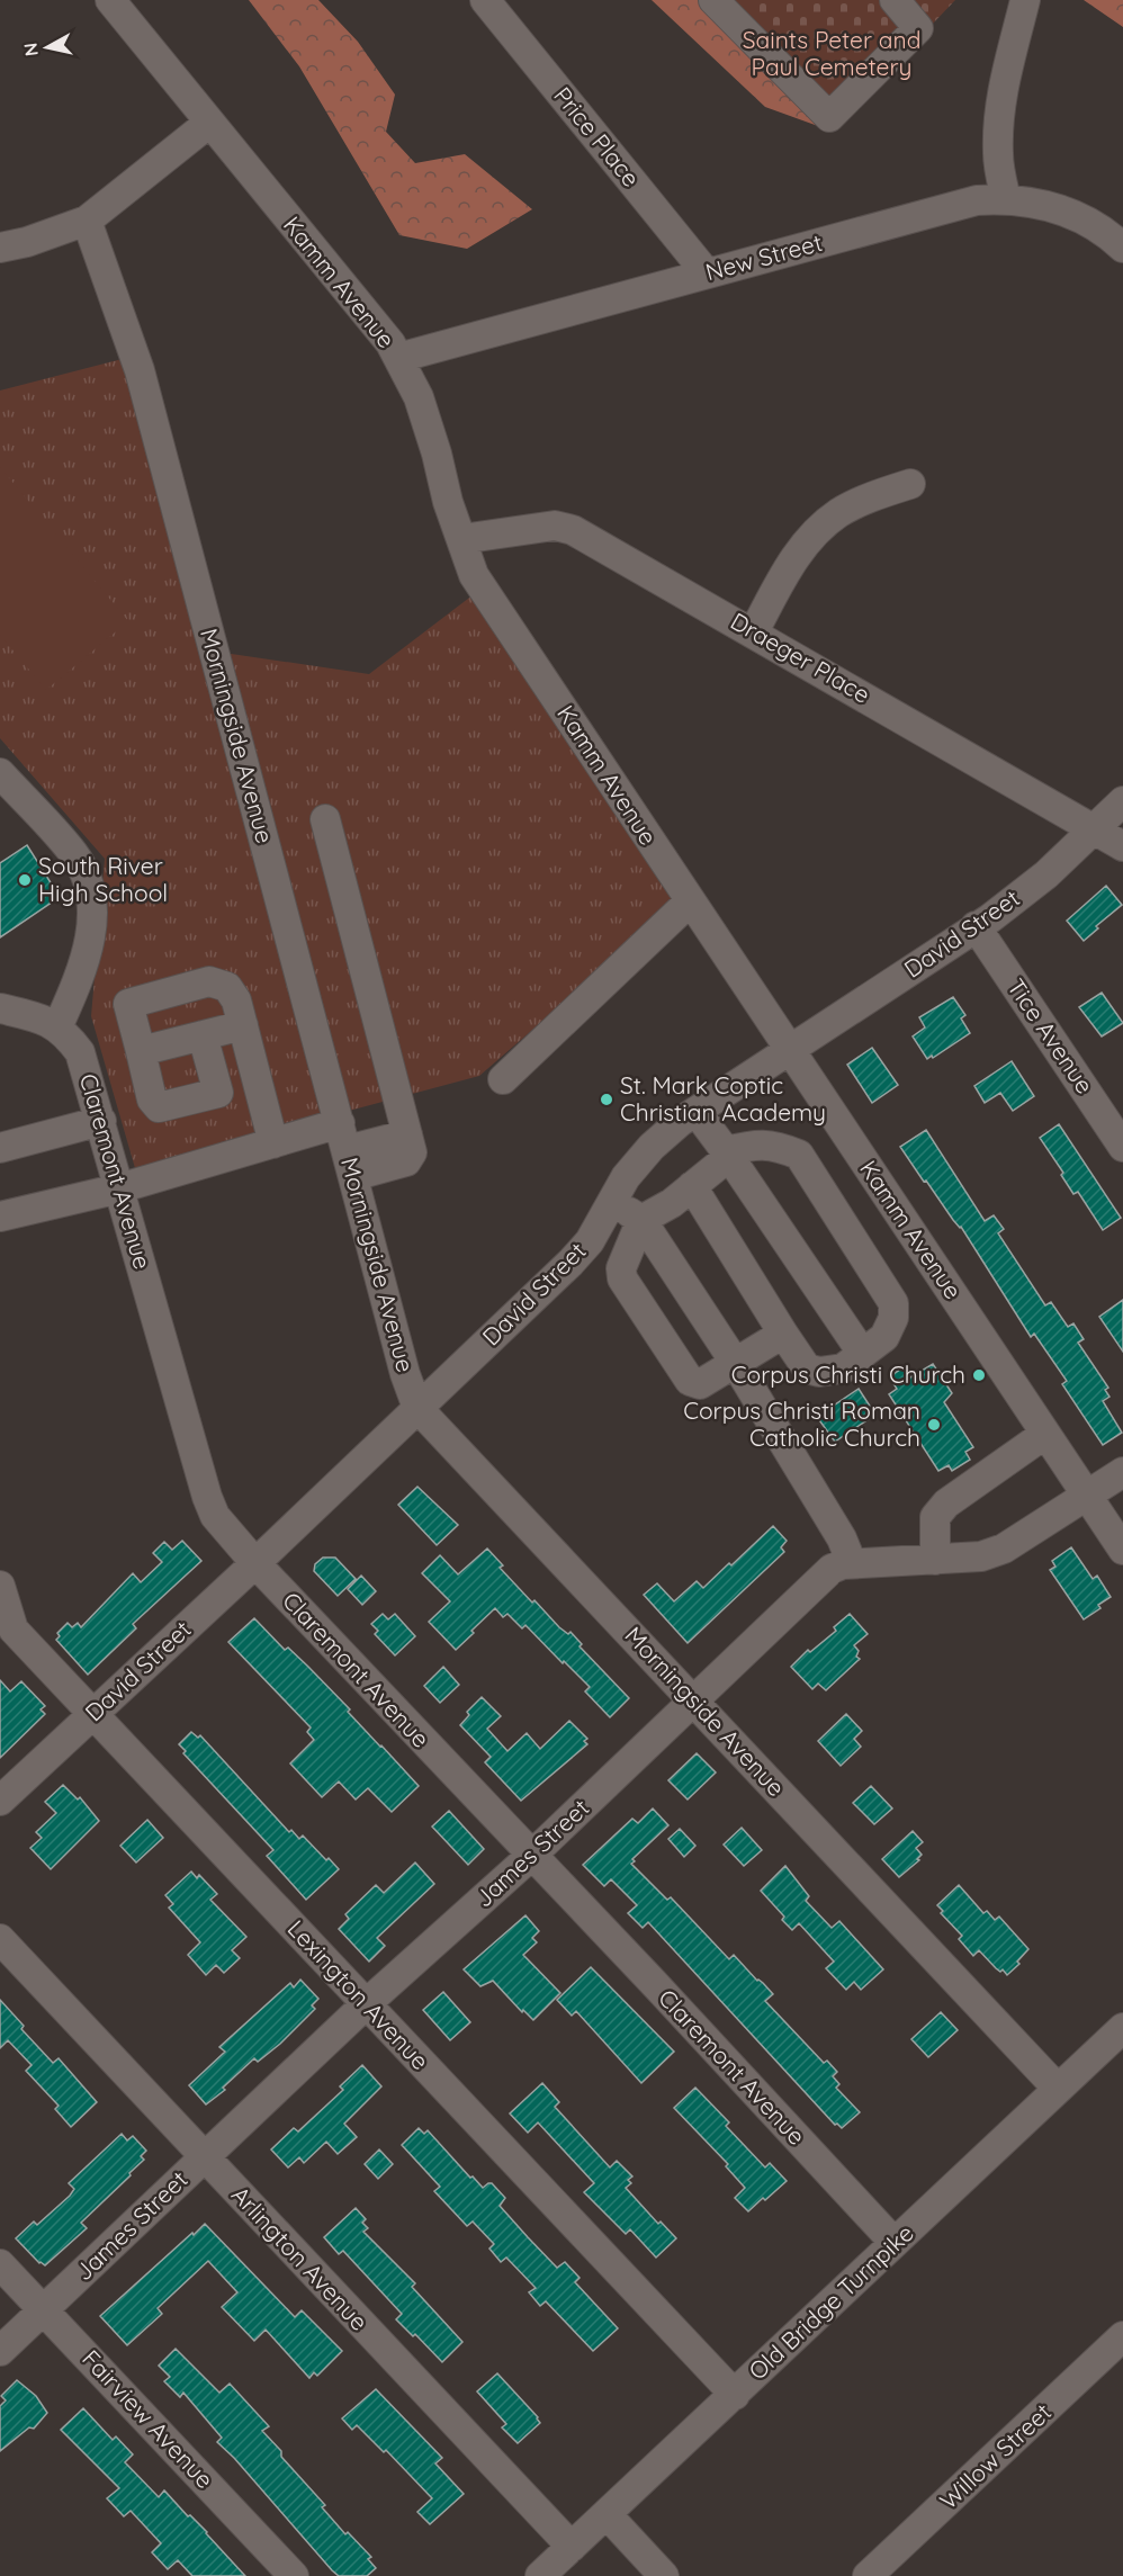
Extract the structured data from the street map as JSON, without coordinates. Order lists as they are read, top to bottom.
{
  "streets": {
    "street": [
      "Price Place",
      "New Street",
      "Kamm Avenue",
      "Draeger Place",
      "Morningside Avenue",
      "David Street",
      "Tice Avenue",
      "Claremont Avenue",
      "James Street",
      "Lexington Avenue",
      "Arlington Avenue",
      "Old Bridge Turnpike",
      "Fairview Avenue",
      "Willow Street"
    ]
  },
  "crossings": [
    ["Price Place", "New Street"],
    ["New Street", "Kamm Avenue"],
    ["Kamm Avenue", "Draeger Place"],
    ["Kamm Avenue", "David Street"],
    ["Kamm Avenue", "James Street"],
    ["Draeger Place", "David Street"],
    ["Morningside Avenue", "David Street"],
    ["Morningside Avenue", "James Street"],
    ["Morningside Avenue", "Old Bridge Turnpike"],
    ["David Street", "Tice Avenue"],
    ["David Street", "Claremont Avenue"],
    ["David Street", "Lexington Avenue"],
    ["Claremont Avenue", "James Street"],
    ["Claremont Avenue", "Old Bridge Turnpike"],
    ["James Street", "Lexington Avenue"],
    ["James Street", "Arlington Avenue"],
    ["James Street", "Fairview Avenue"],
    ["Lexington Avenue", "Old Bridge Turnpike"],
    ["Arlington Avenue", "Old Bridge Turnpike"]
  ],
  "parks": ["Saints Peter and Paul Cemetery"],
  "places": [
    "South River High School",
    "St. Mark Coptic Christian Academy",
    "Corpus Christi Church",
    "Corpus Christi Roman Catholic Church"
  ],
  "north": "left"
}
